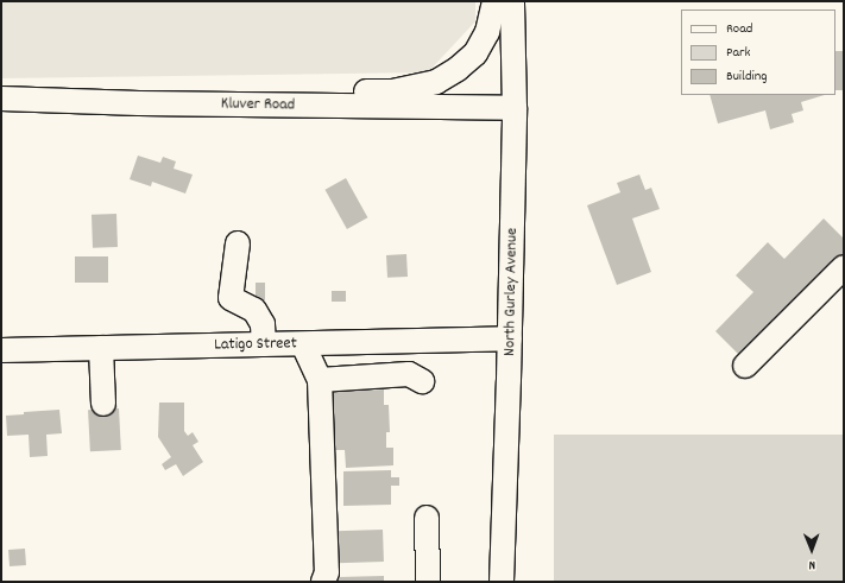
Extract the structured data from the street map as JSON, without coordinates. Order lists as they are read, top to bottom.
{
  "streets": {
    "street": ["Kluver Road", "North Gurley Avenue", "Latigo Street"]
  },
  "crossings": [
    ["Kluver Road", "North Gurley Avenue"],
    ["North Gurley Avenue", "Latigo Street"]
  ],
  "legend": ["Road", "Park", "Building"],
  "north": "bottom"
}
